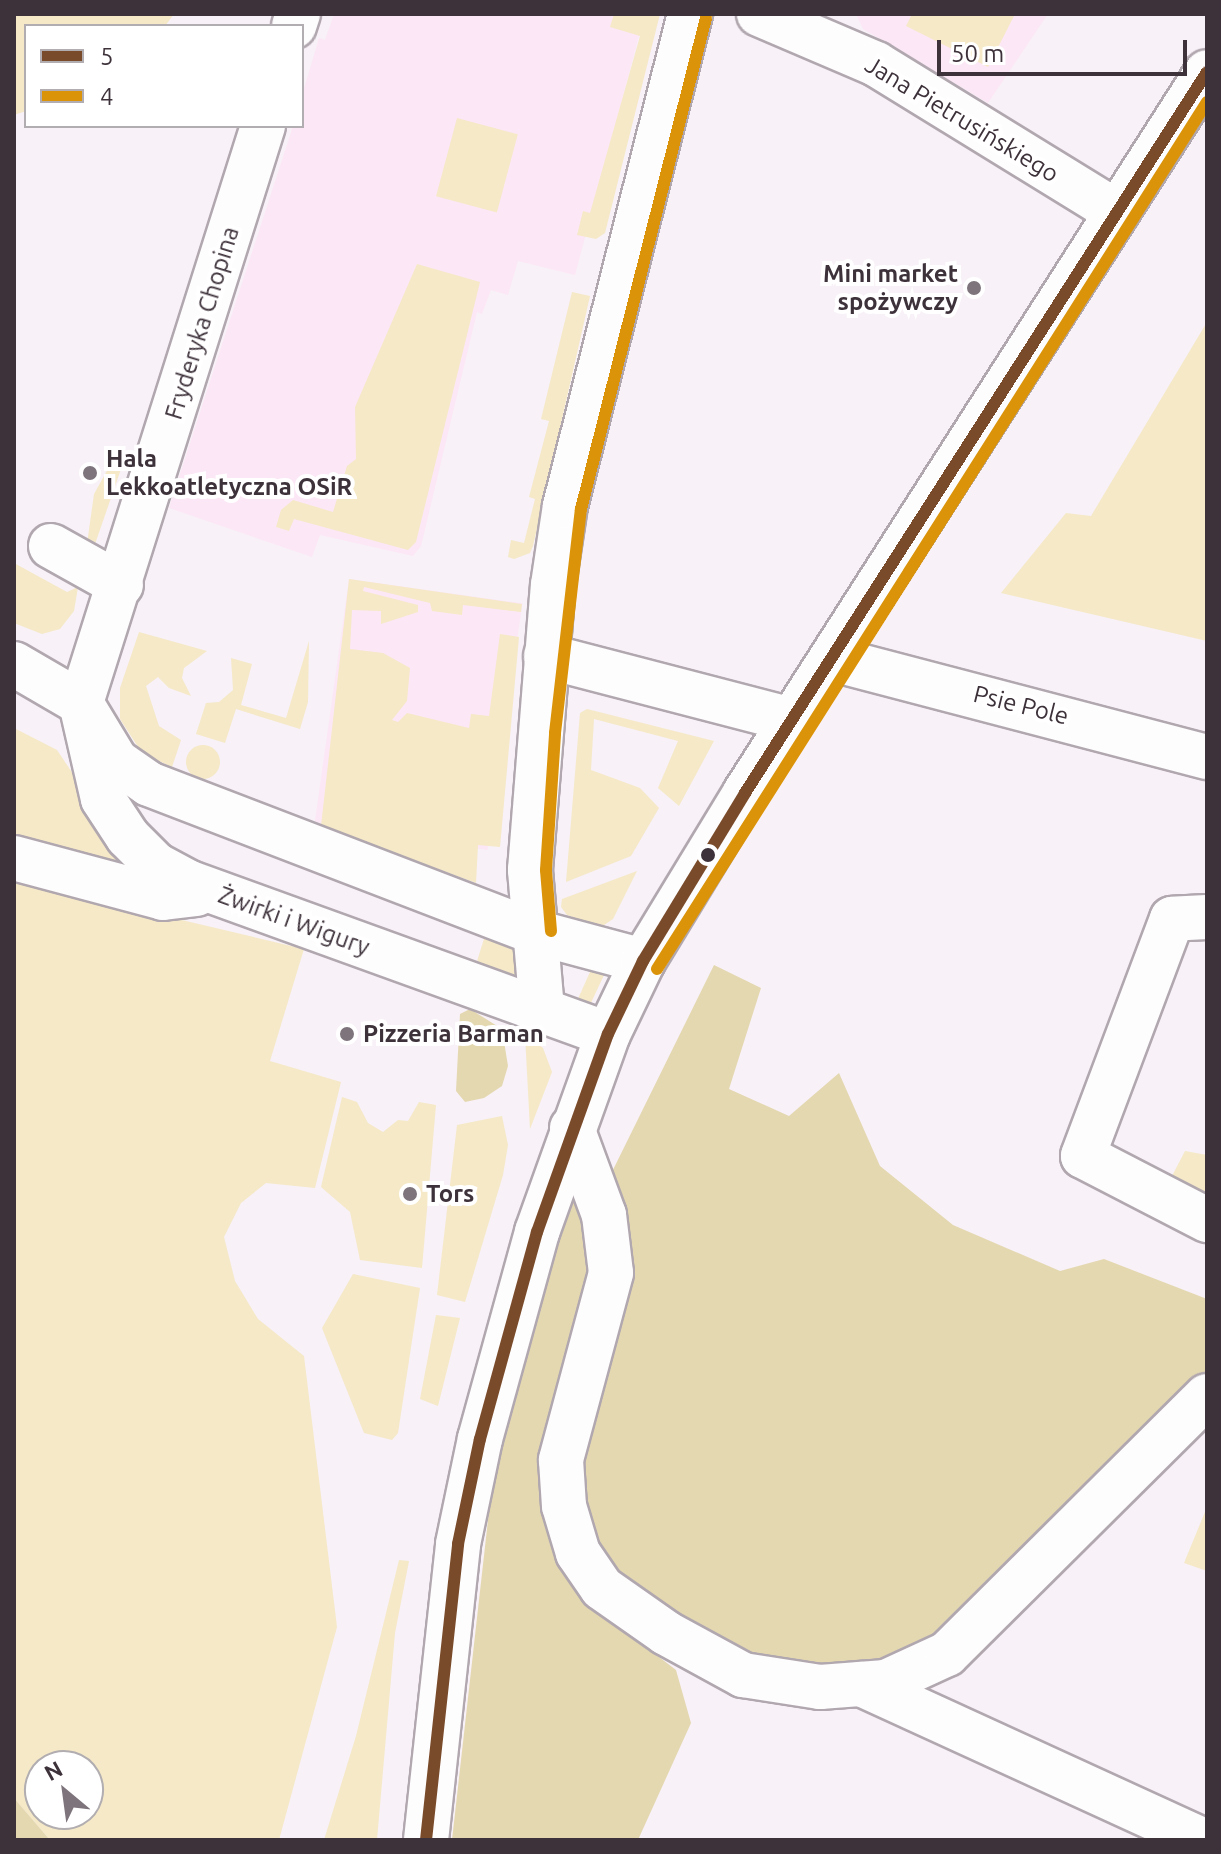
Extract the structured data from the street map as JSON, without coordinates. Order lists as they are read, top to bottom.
{
  "streets": {
    "street": [
      "Jana Pietrusińskiego",
      "Fryderyka Chopina",
      "Psie Pole",
      "Żwirki i Wigury"
    ]
  },
  "crossings": [
    ["Fryderyka Chopina", "Żwirki i Wigury"]
  ],
  "places": [
    "Mini market spożywczy",
    "Hala Lekkoatletyczna OSiR",
    "Pizzeria Barman",
    "Tors"
  ],
  "lines": ["transit line 4", "transit line 5"],
  "legend": ["5", "4"],
  "scale_bar": "50 m",
  "north": "top left"
}
